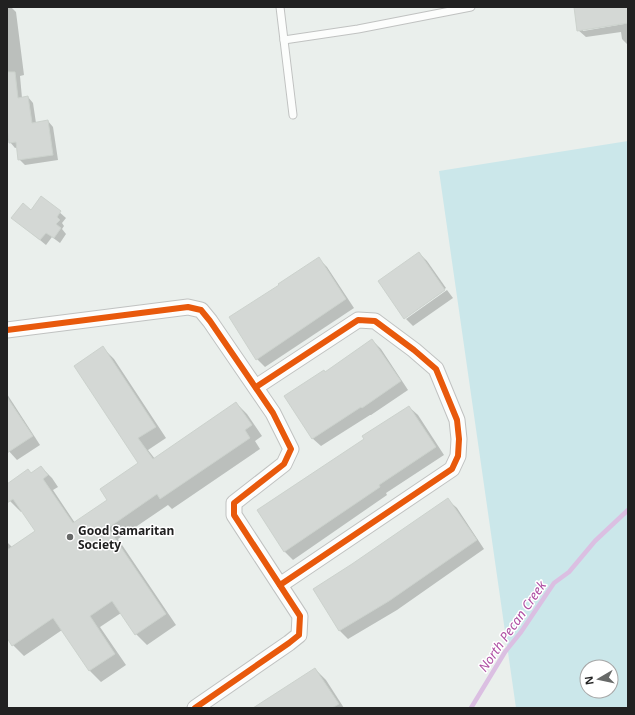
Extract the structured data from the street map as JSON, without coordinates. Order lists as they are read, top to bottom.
{
  "water": ["North Pecan Creek"],
  "places": ["Good Samaritan Society"],
  "north": "left"
}
